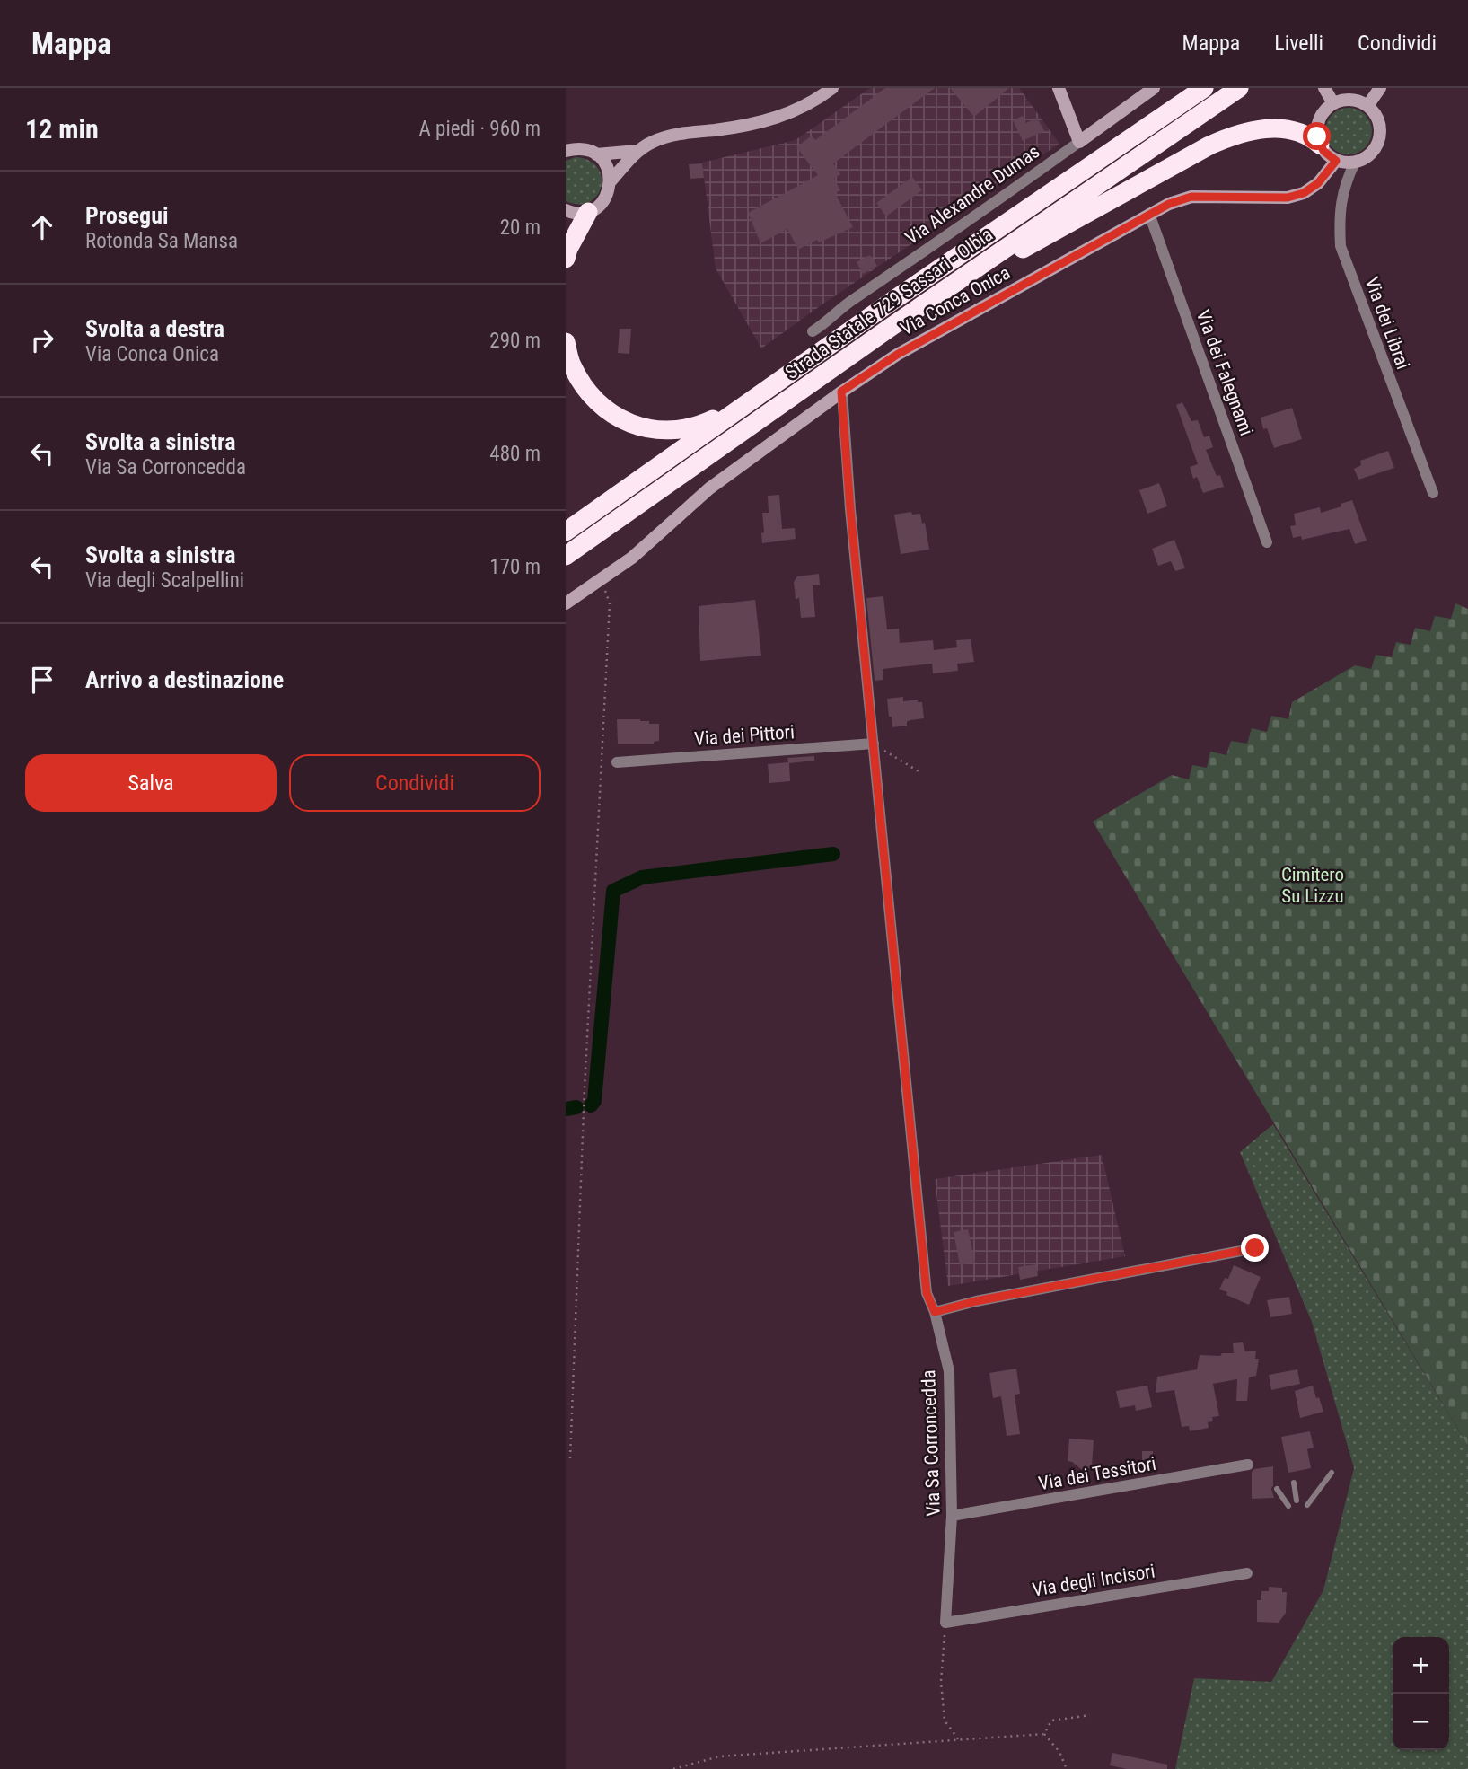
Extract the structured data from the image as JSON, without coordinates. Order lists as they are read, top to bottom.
{
  "streets": {
    "highway": ["Strada Statale 729 Sassari - Olbia"],
    "street": [
      "Via Alexandre Dumas",
      "Via Conca Onica",
      "Via dei Librai",
      "Via dei Falegnami",
      "Via dei Pittori",
      "Via Sa Corroncedda",
      "Via dei Tessitori",
      "Via degli Incisori"
    ]
  },
  "crossings": [
    ["Via Conca Onica", "Via dei Librai"],
    ["Via Conca Onica", "Via dei Falegnami"],
    ["Via Conca Onica", "Via Sa Corroncedda"],
    ["Via dei Pittori", "Via Sa Corroncedda"],
    ["Via Sa Corroncedda", "Via dei Tessitori"],
    ["Via Sa Corroncedda", "Via degli Incisori"]
  ],
  "parks": ["Cimitero Su Lizzu"],
  "page": {
    "header": "Mappa",
    "nav": ["Mappa", "Livelli", "Condividi"],
    "heading": ["12 min", "A piedi · 960 m"],
    "list": [
      ["Prosegui", "Rotonda Sa Mansa", "20 m"],
      ["Svolta a destra", "Via Conca Onica", "290 m"],
      ["Svolta a sinistra", "Via Sa Corroncedda", "480 m"],
      ["Svolta a sinistra", "Via degli Scalpellini", "170 m"],
      "Arrivo a destinazione"
    ],
    "buttons": ["Salva", "Condividi"],
    "map_buttons": ["+", "−"]
  }
}
